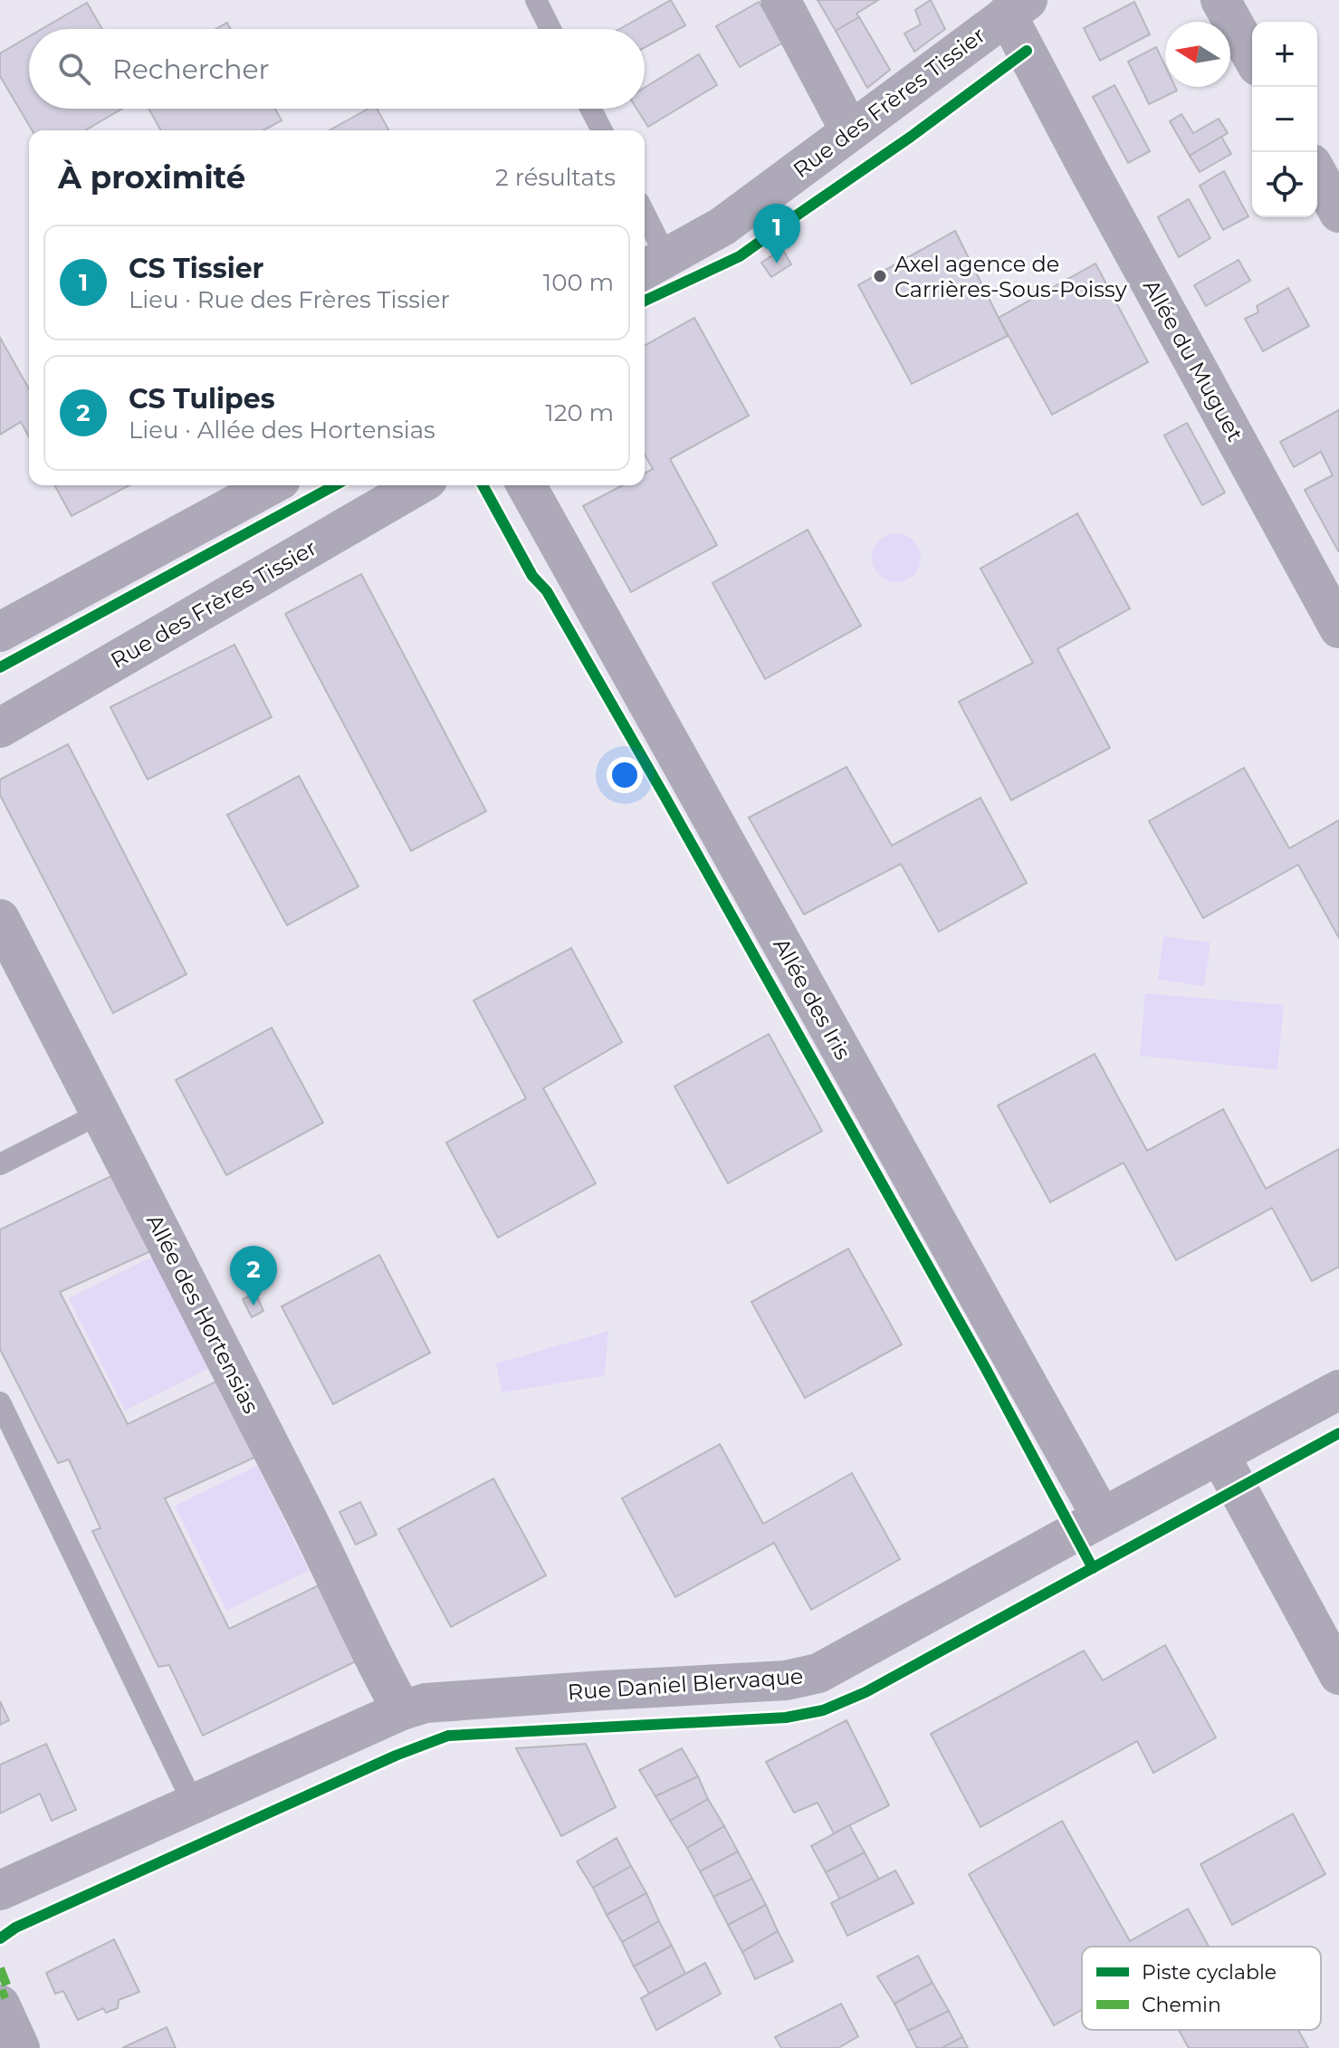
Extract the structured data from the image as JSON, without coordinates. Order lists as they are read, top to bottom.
{
  "streets": {
    "street": [
      "Rue des Frères Tissier",
      "Allée du Muguet",
      "Allée des Iris",
      "Allée des Hortensias",
      "Rue Daniel Blervaque"
    ]
  },
  "crossings": [
    ["Rue des Frères Tissier", "Allée du Muguet"],
    ["Allée des Iris", "Rue Daniel Blervaque"],
    ["Allée des Hortensias", "Rue Daniel Blervaque"]
  ],
  "places": ["Axel agence de Carrières-Sous-Poissy"],
  "legend": ["Piste cyclable", "Chemin"],
  "north": "left",
  "page": {
    "map_buttons": ["+", "−"],
    "search": "Rechercher",
    "heading": ["À proximité", "2 résultats"],
    "pins": ["1", "2"],
    "list": [
      {
        "mark": "1",
        "name": "CS Tissier",
        "note": "Lieu · Rue des Frères Tissier",
        "value": "100 m"
      },
      {
        "mark": "2",
        "name": "CS Tulipes",
        "note": "Lieu · Allée des Hortensias",
        "value": "120 m"
      }
    ]
  }
}
